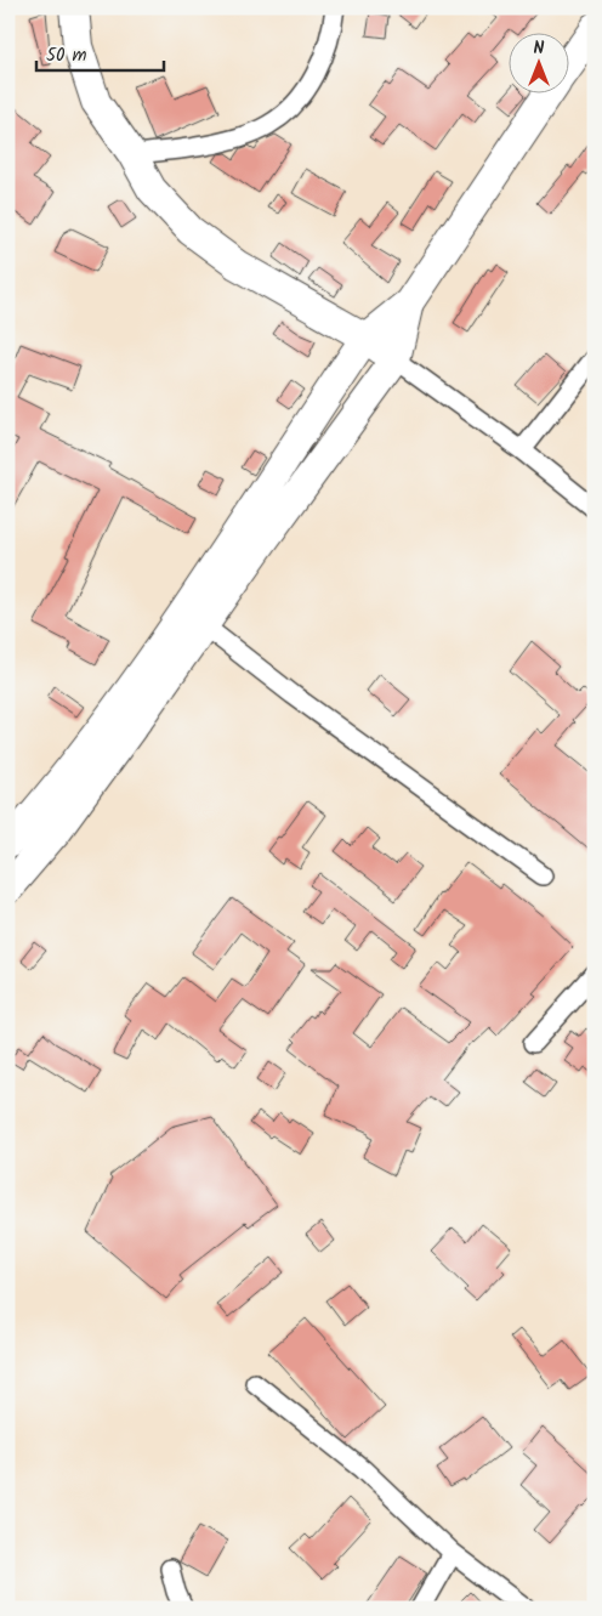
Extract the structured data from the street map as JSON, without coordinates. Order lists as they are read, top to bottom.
{
  "scale_bar": "50 m",
  "north": "top"
}
